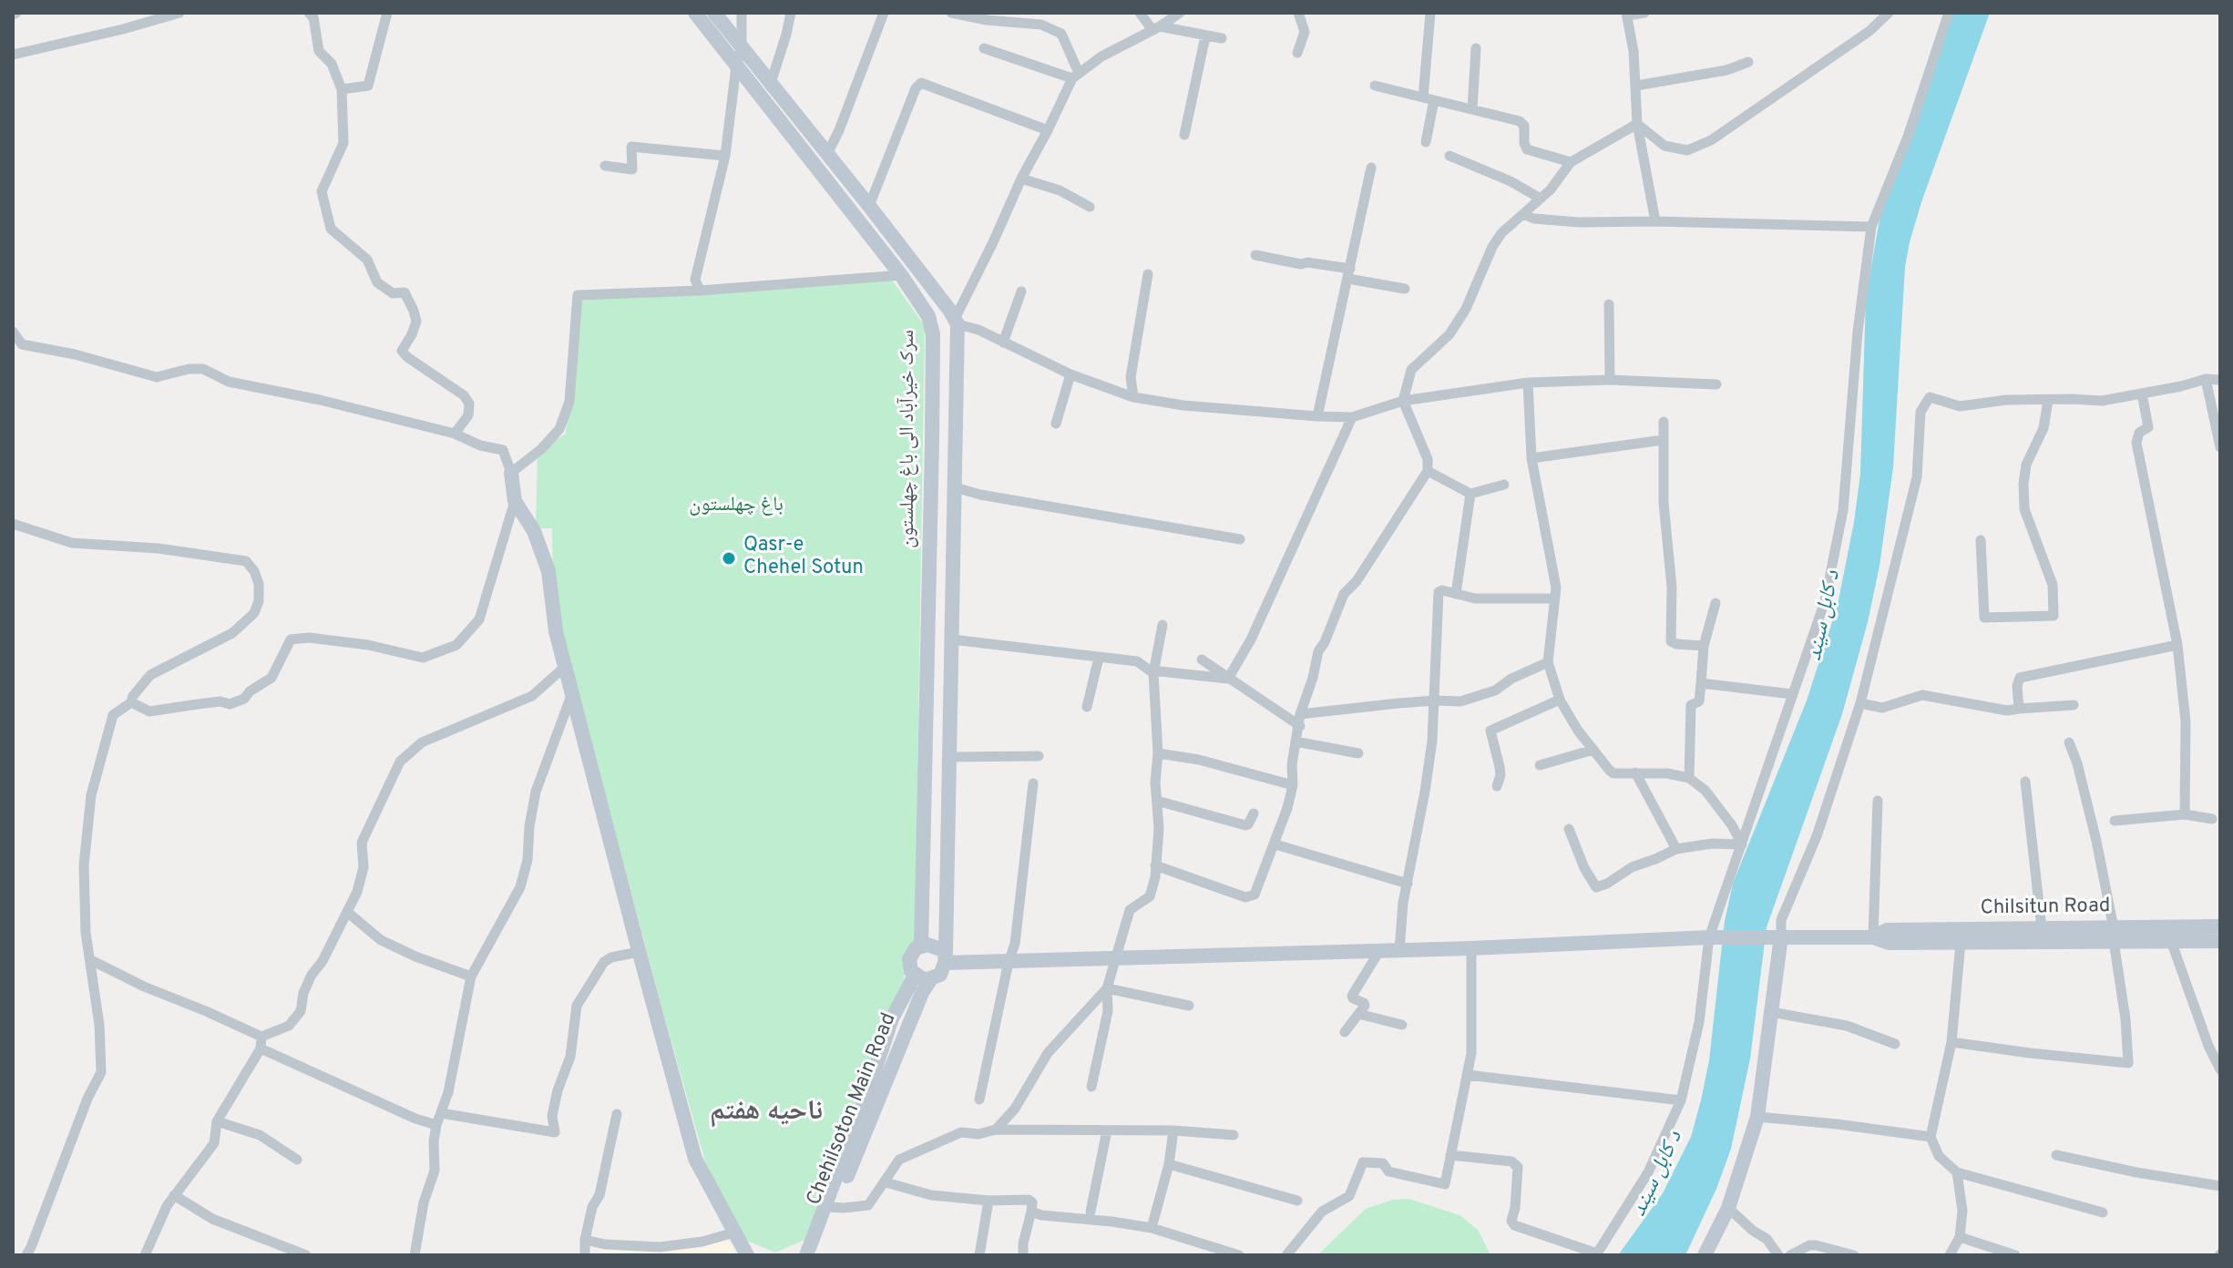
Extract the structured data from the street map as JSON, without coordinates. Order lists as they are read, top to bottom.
{
  "streets": {
    "main road": ["سرک خیرآباد الی باغ چهلستون", "Chilsitun Road", "Chehilsoton Main Road"]
  },
  "crossings": [
    ["سرک خیرآباد الی باغ چهلستون", "Chilsitun Road"],
    ["سرک خیرآباد الی باغ چهلستون", "Chehilsoton Main Road"],
    ["Chilsitun Road", "Chehilsoton Main Road"]
  ],
  "districts": ["ناحیه هفتم"],
  "water": ["د کابل سيند"],
  "parks": ["باغ چهلستون"],
  "places": ["Qasr-e Chehel Sotun"]
}
